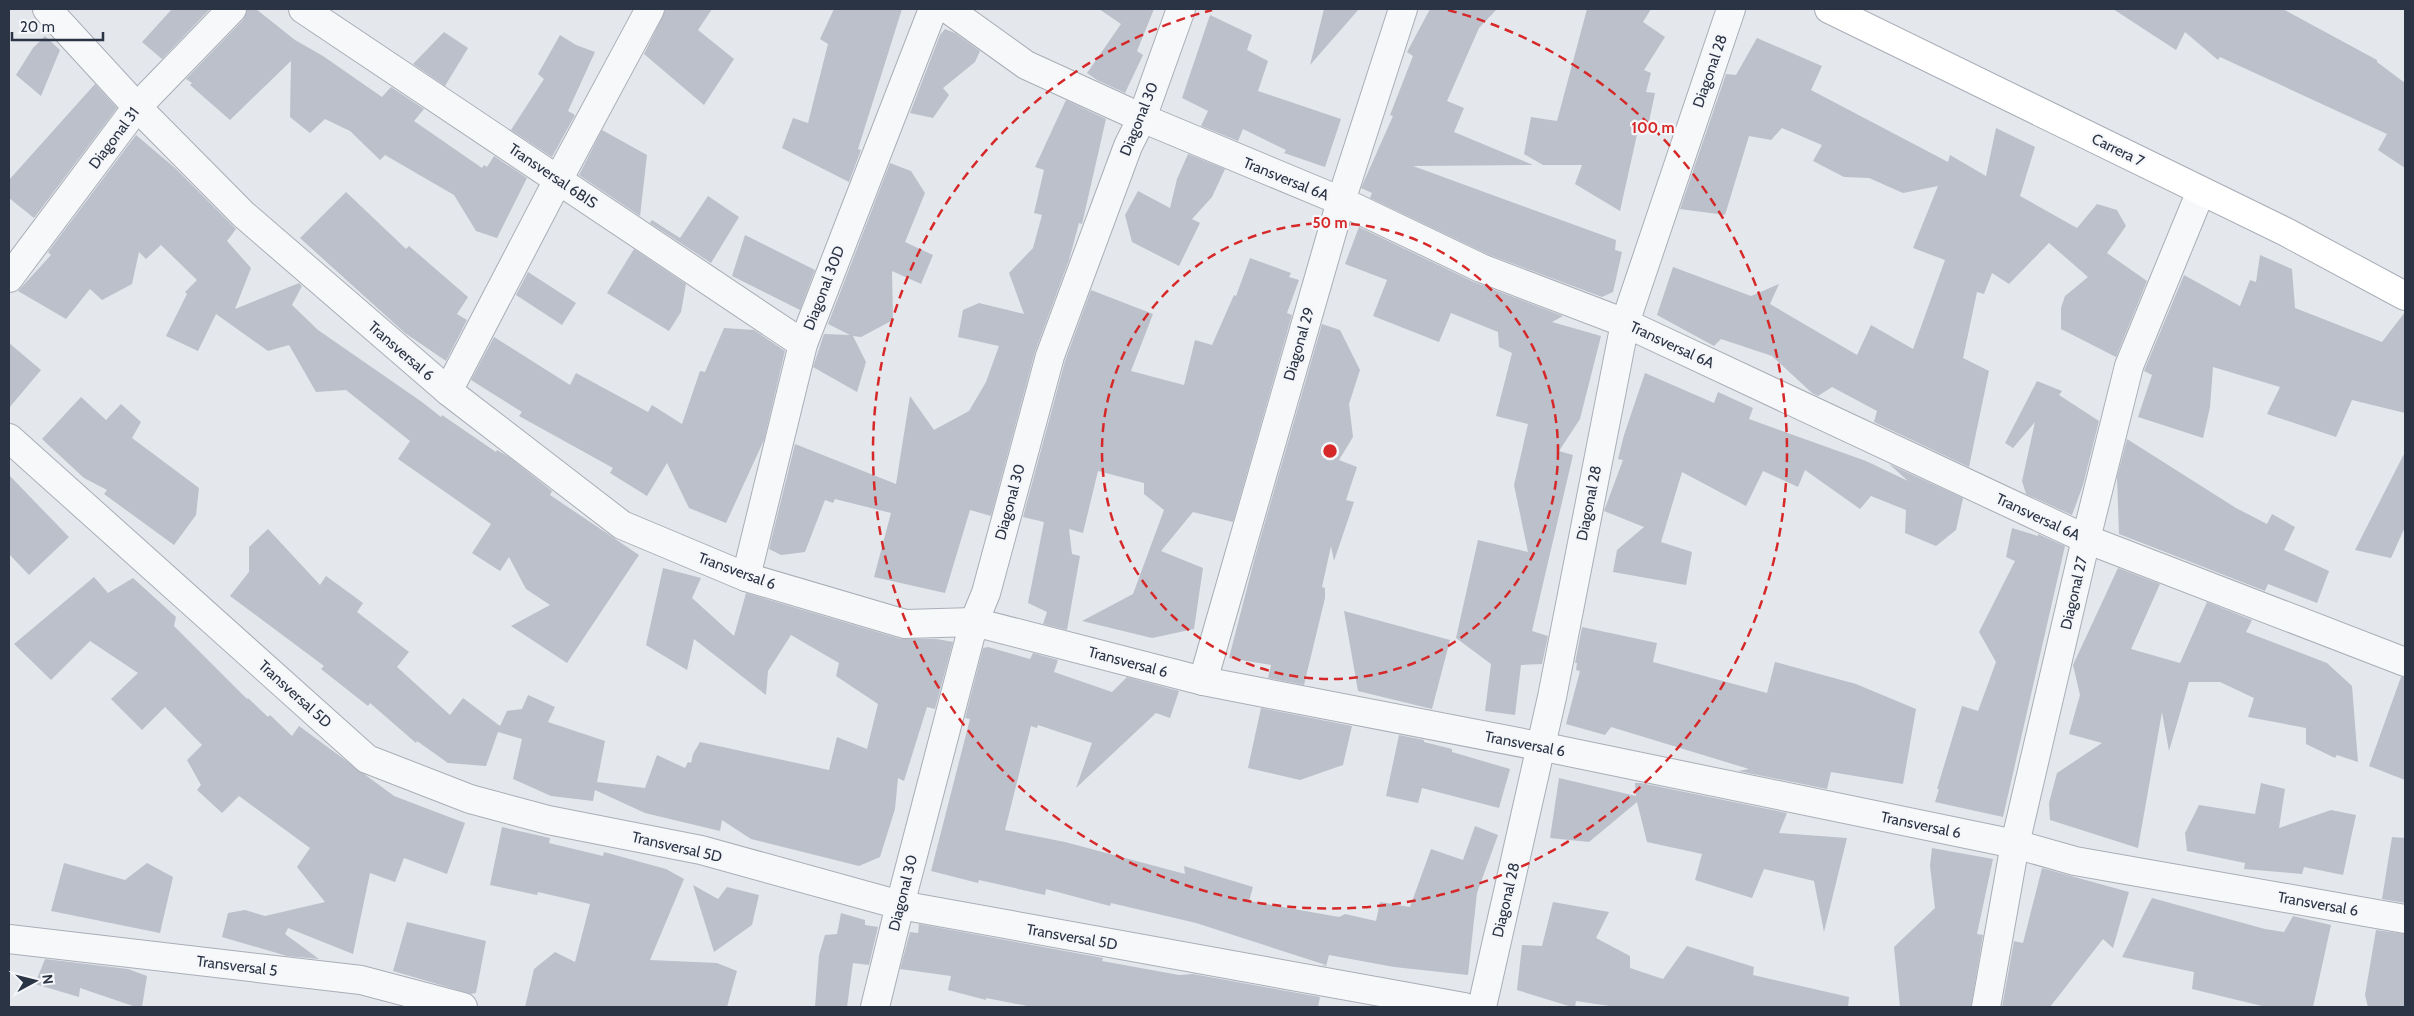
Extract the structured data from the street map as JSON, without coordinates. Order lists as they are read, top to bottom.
{
  "streets": {
    "main road": ["Carrera 7"],
    "street": [
      "Diagonal 28",
      "Diagonal 30",
      "Diagonal 31",
      "Transversal 6BIS",
      "Transversal 6A",
      "Diagonal 30D",
      "Diagonal 29",
      "Transversal 6",
      "Diagonal 27",
      "Transversal 5D",
      "Transversal 5"
    ]
  },
  "crossings": [
    ["Diagonal 28", "Transversal 6A"],
    ["Diagonal 28", "Transversal 6"],
    ["Diagonal 30", "Transversal 6A"],
    ["Diagonal 30", "Transversal 6"],
    ["Diagonal 30", "Transversal 5D"],
    ["Diagonal 31", "Transversal 6"],
    ["Carrera 7", "Diagonal 27"],
    ["Transversal 6BIS", "Diagonal 30D"],
    ["Transversal 6A", "Diagonal 29"],
    ["Transversal 6A", "Diagonal 27"],
    ["Diagonal 30D", "Transversal 6"],
    ["Diagonal 29", "Transversal 6"],
    ["Transversal 6", "Diagonal 27"]
  ],
  "scale_bar": "20 m",
  "north": "right",
  "rings": ["100 m", "50 m"]
}
